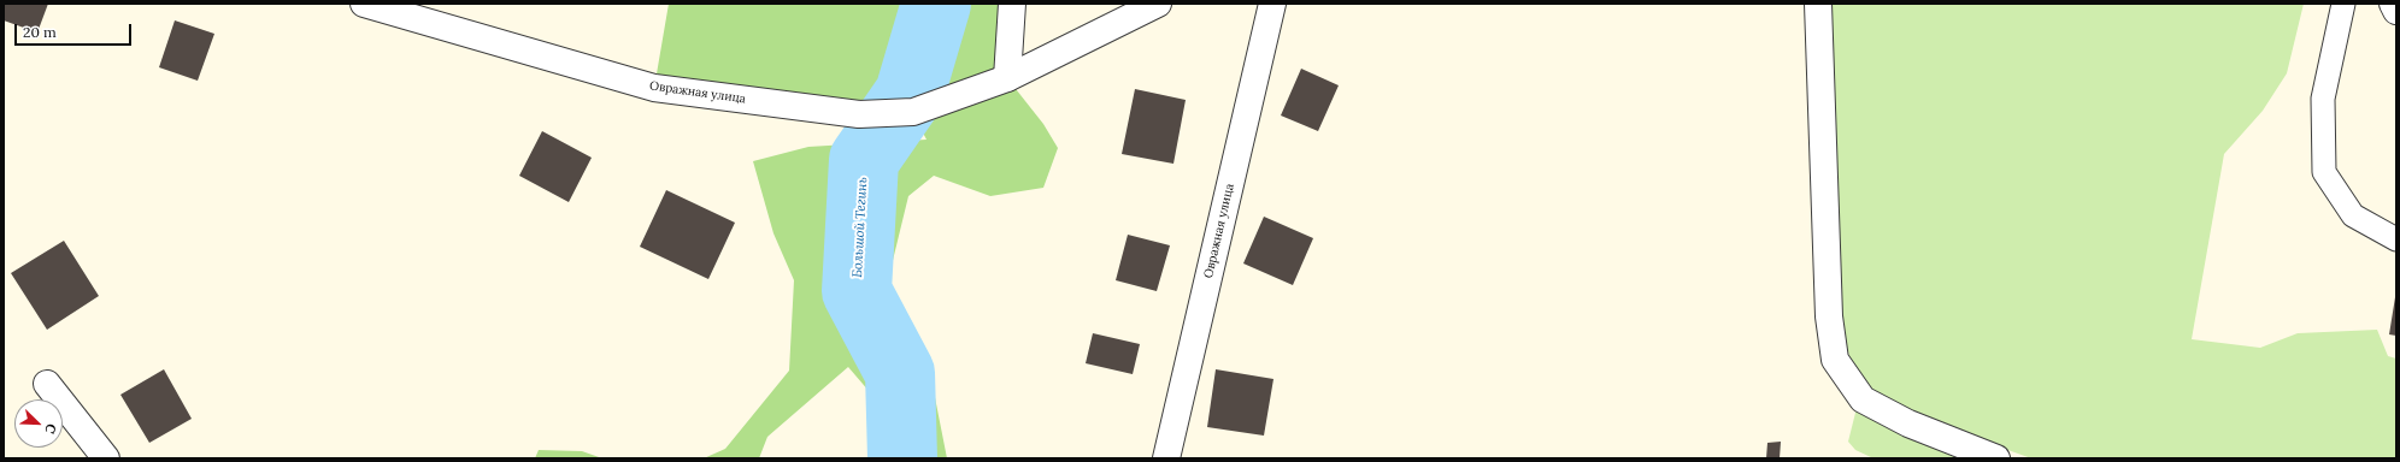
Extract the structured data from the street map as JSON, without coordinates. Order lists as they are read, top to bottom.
{
  "streets": {
    "street": ["Овражная улица"]
  },
  "water": ["Большой Тегинь"],
  "scale_bar": "20 m",
  "north": "bottom right"
}
